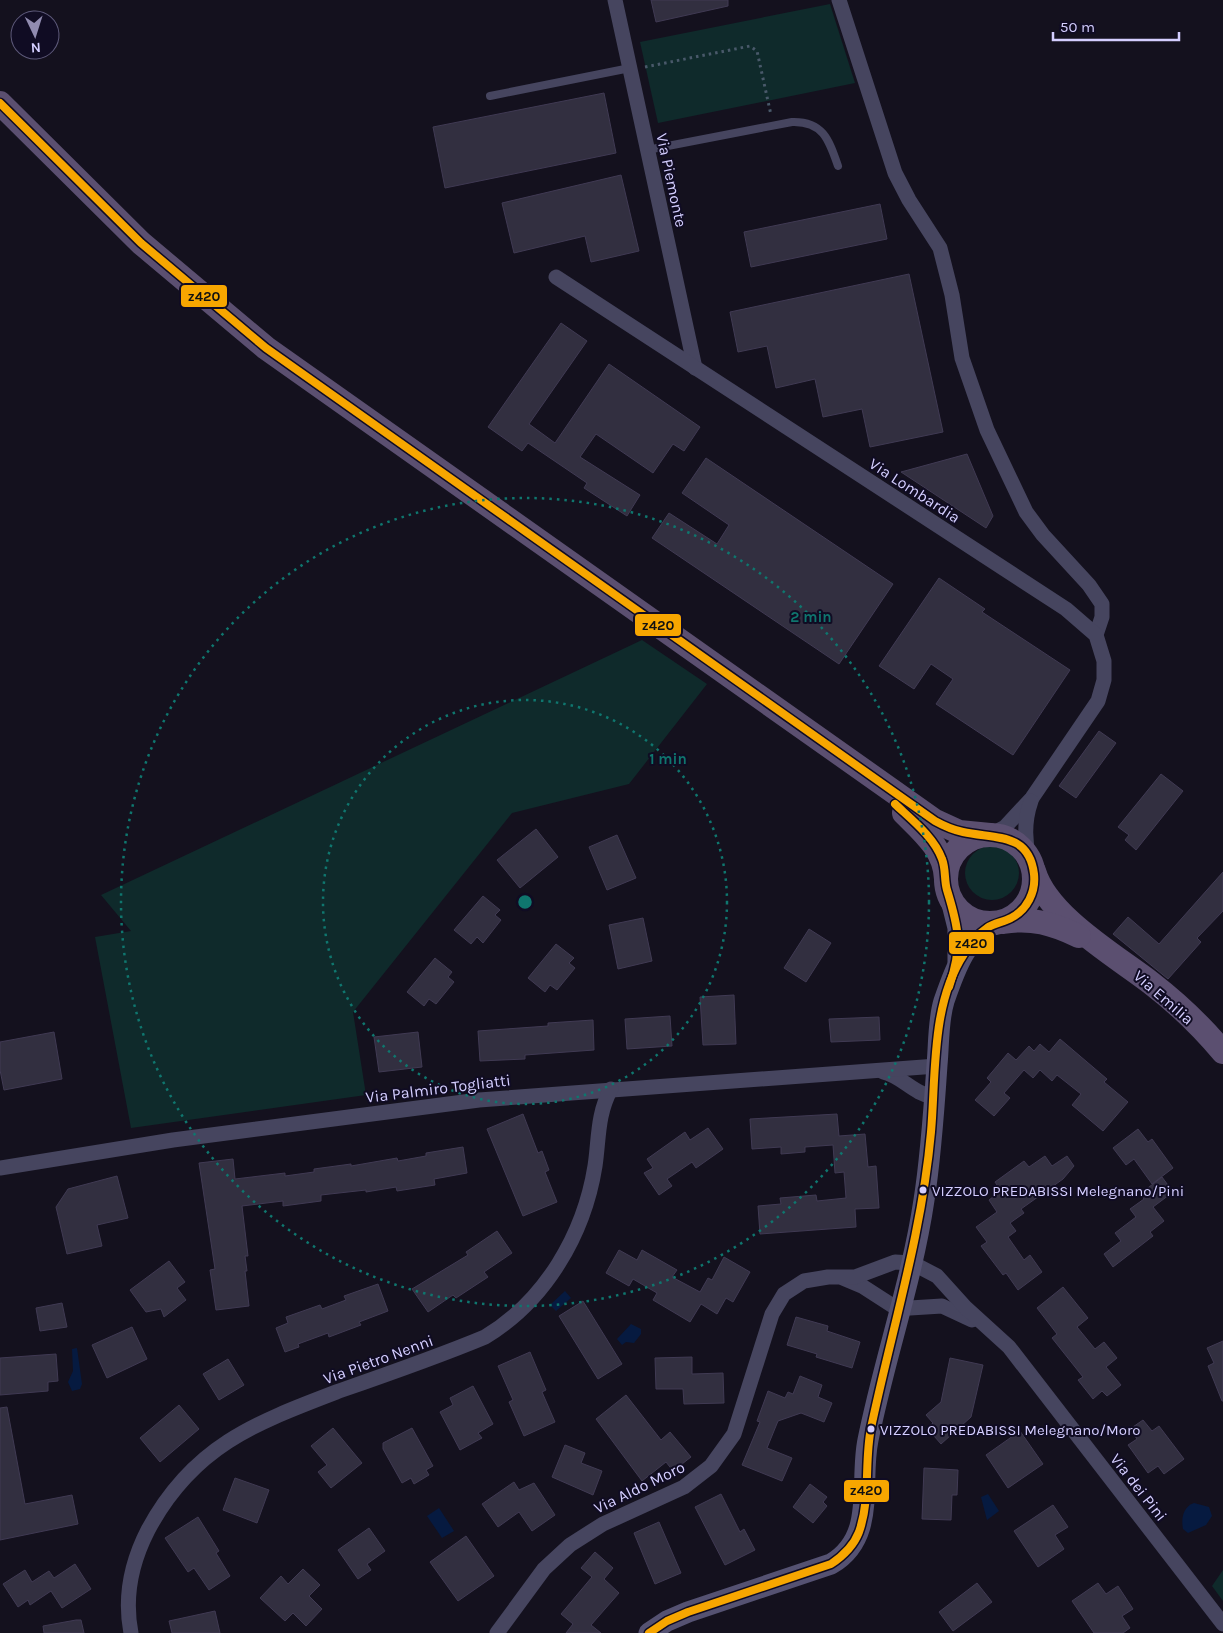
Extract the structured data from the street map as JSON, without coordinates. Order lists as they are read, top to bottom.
{
  "streets": {
    "main road": ["Via Emilia"],
    "street": [
      "Via Piemonte",
      "Via Lombardia",
      "Via Palmiro Togliatti",
      "Via Pietro Nenni",
      "Via Aldo Moro",
      "Via dei Pini"
    ]
  },
  "crossings": [
    ["Via Piemonte", "Via Lombardia"],
    ["Via Palmiro Togliatti", "Via Pietro Nenni"],
    ["Via Aldo Moro", "Via dei Pini"]
  ],
  "places": ["VIZZOLO PREDABISSI Melegnano/Pini", "VIZZOLO PREDABISSI Melegnano/Moro"],
  "lines": ["transit line z420"],
  "scale_bar": "50 m",
  "north": "bottom",
  "rings": ["2 min", "1 min"]
}
